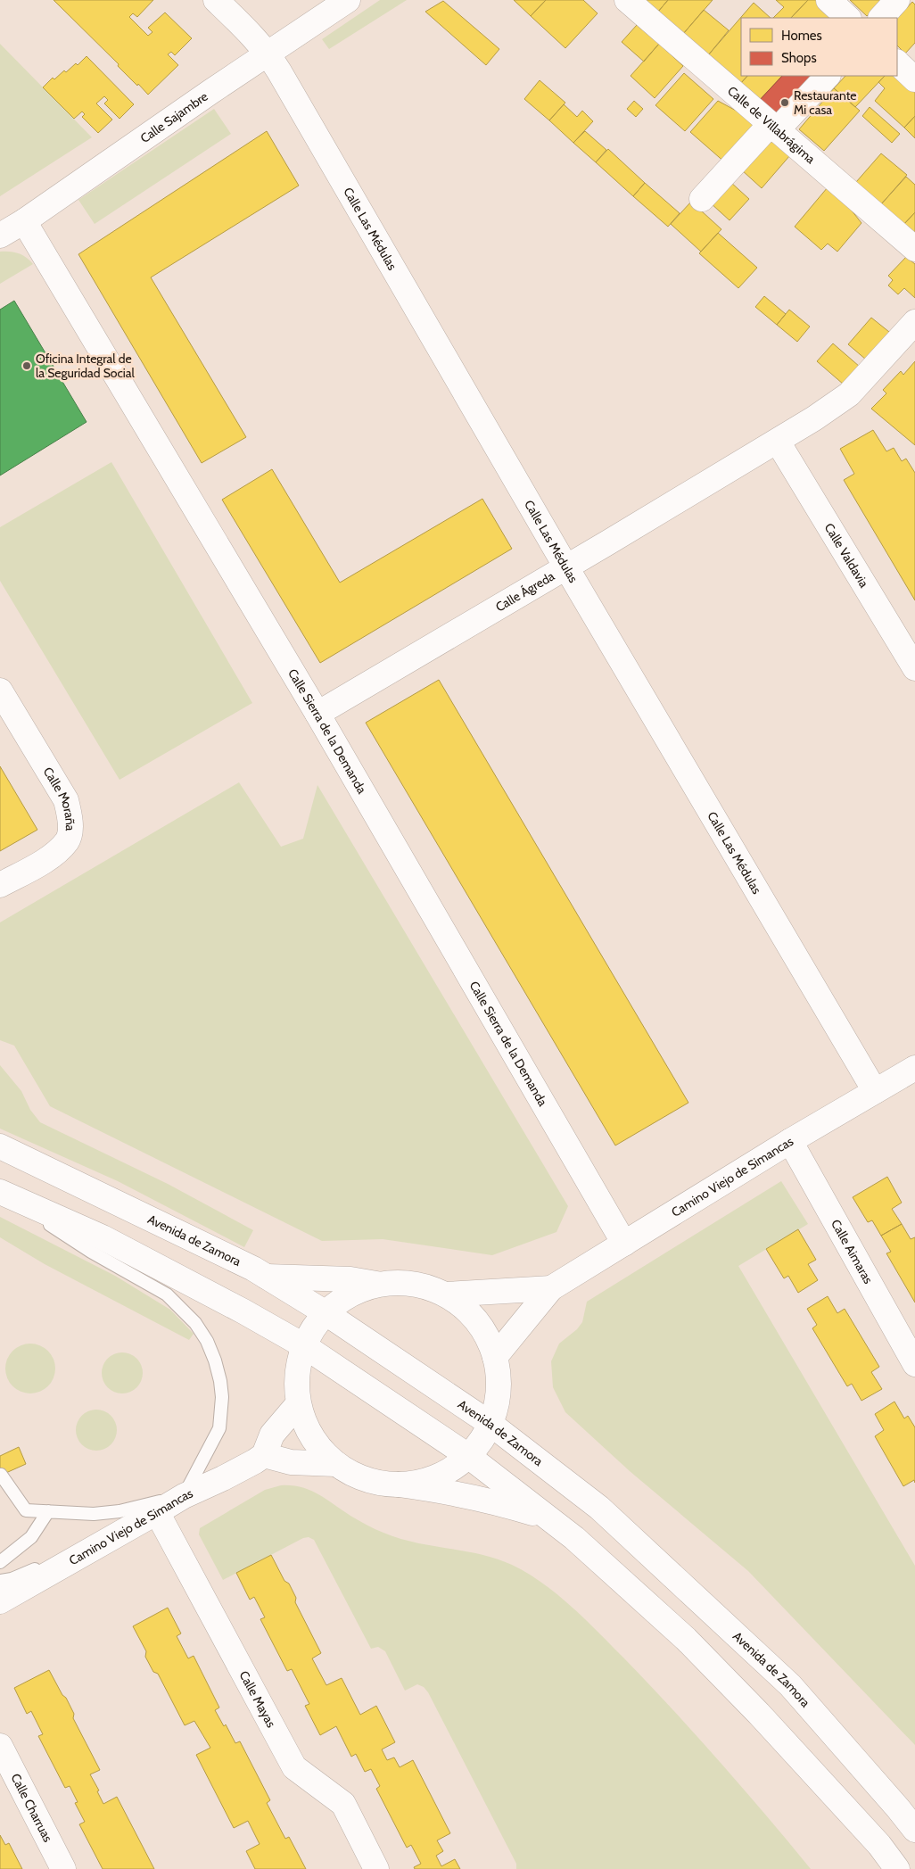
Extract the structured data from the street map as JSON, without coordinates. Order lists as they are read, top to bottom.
{
  "streets": {
    "main road": [
      "Calle Sajambre",
      "Calle de Villabrágima",
      "Calle Las Médulas",
      "Calle Valdavia",
      "Calle Ágreda",
      "Calle Sierra de la Demanda",
      "Calle Moraña",
      "Camino Viejo de Simancas",
      "Avenida de Zamora",
      "Calle Aimaras",
      "Calle Mayas",
      "Calle Charruas"
    ]
  },
  "crossings": [
    ["Calle Sajambre", "Calle Las Médulas"],
    ["Calle Sajambre", "Calle Sierra de la Demanda"],
    ["Calle Las Médulas", "Calle Ágreda"],
    ["Calle Las Médulas", "Camino Viejo de Simancas"],
    ["Calle Valdavia", "Calle Ágreda"],
    ["Calle Ágreda", "Calle Sierra de la Demanda"],
    ["Calle Sierra de la Demanda", "Camino Viejo de Simancas"],
    ["Camino Viejo de Simancas", "Calle Aimaras"],
    ["Camino Viejo de Simancas", "Calle Mayas"]
  ],
  "places": ["Restaurante Mi casa", "Oficina Integral de la Seguridad Social"],
  "legend": ["Homes", "Shops"]
}
